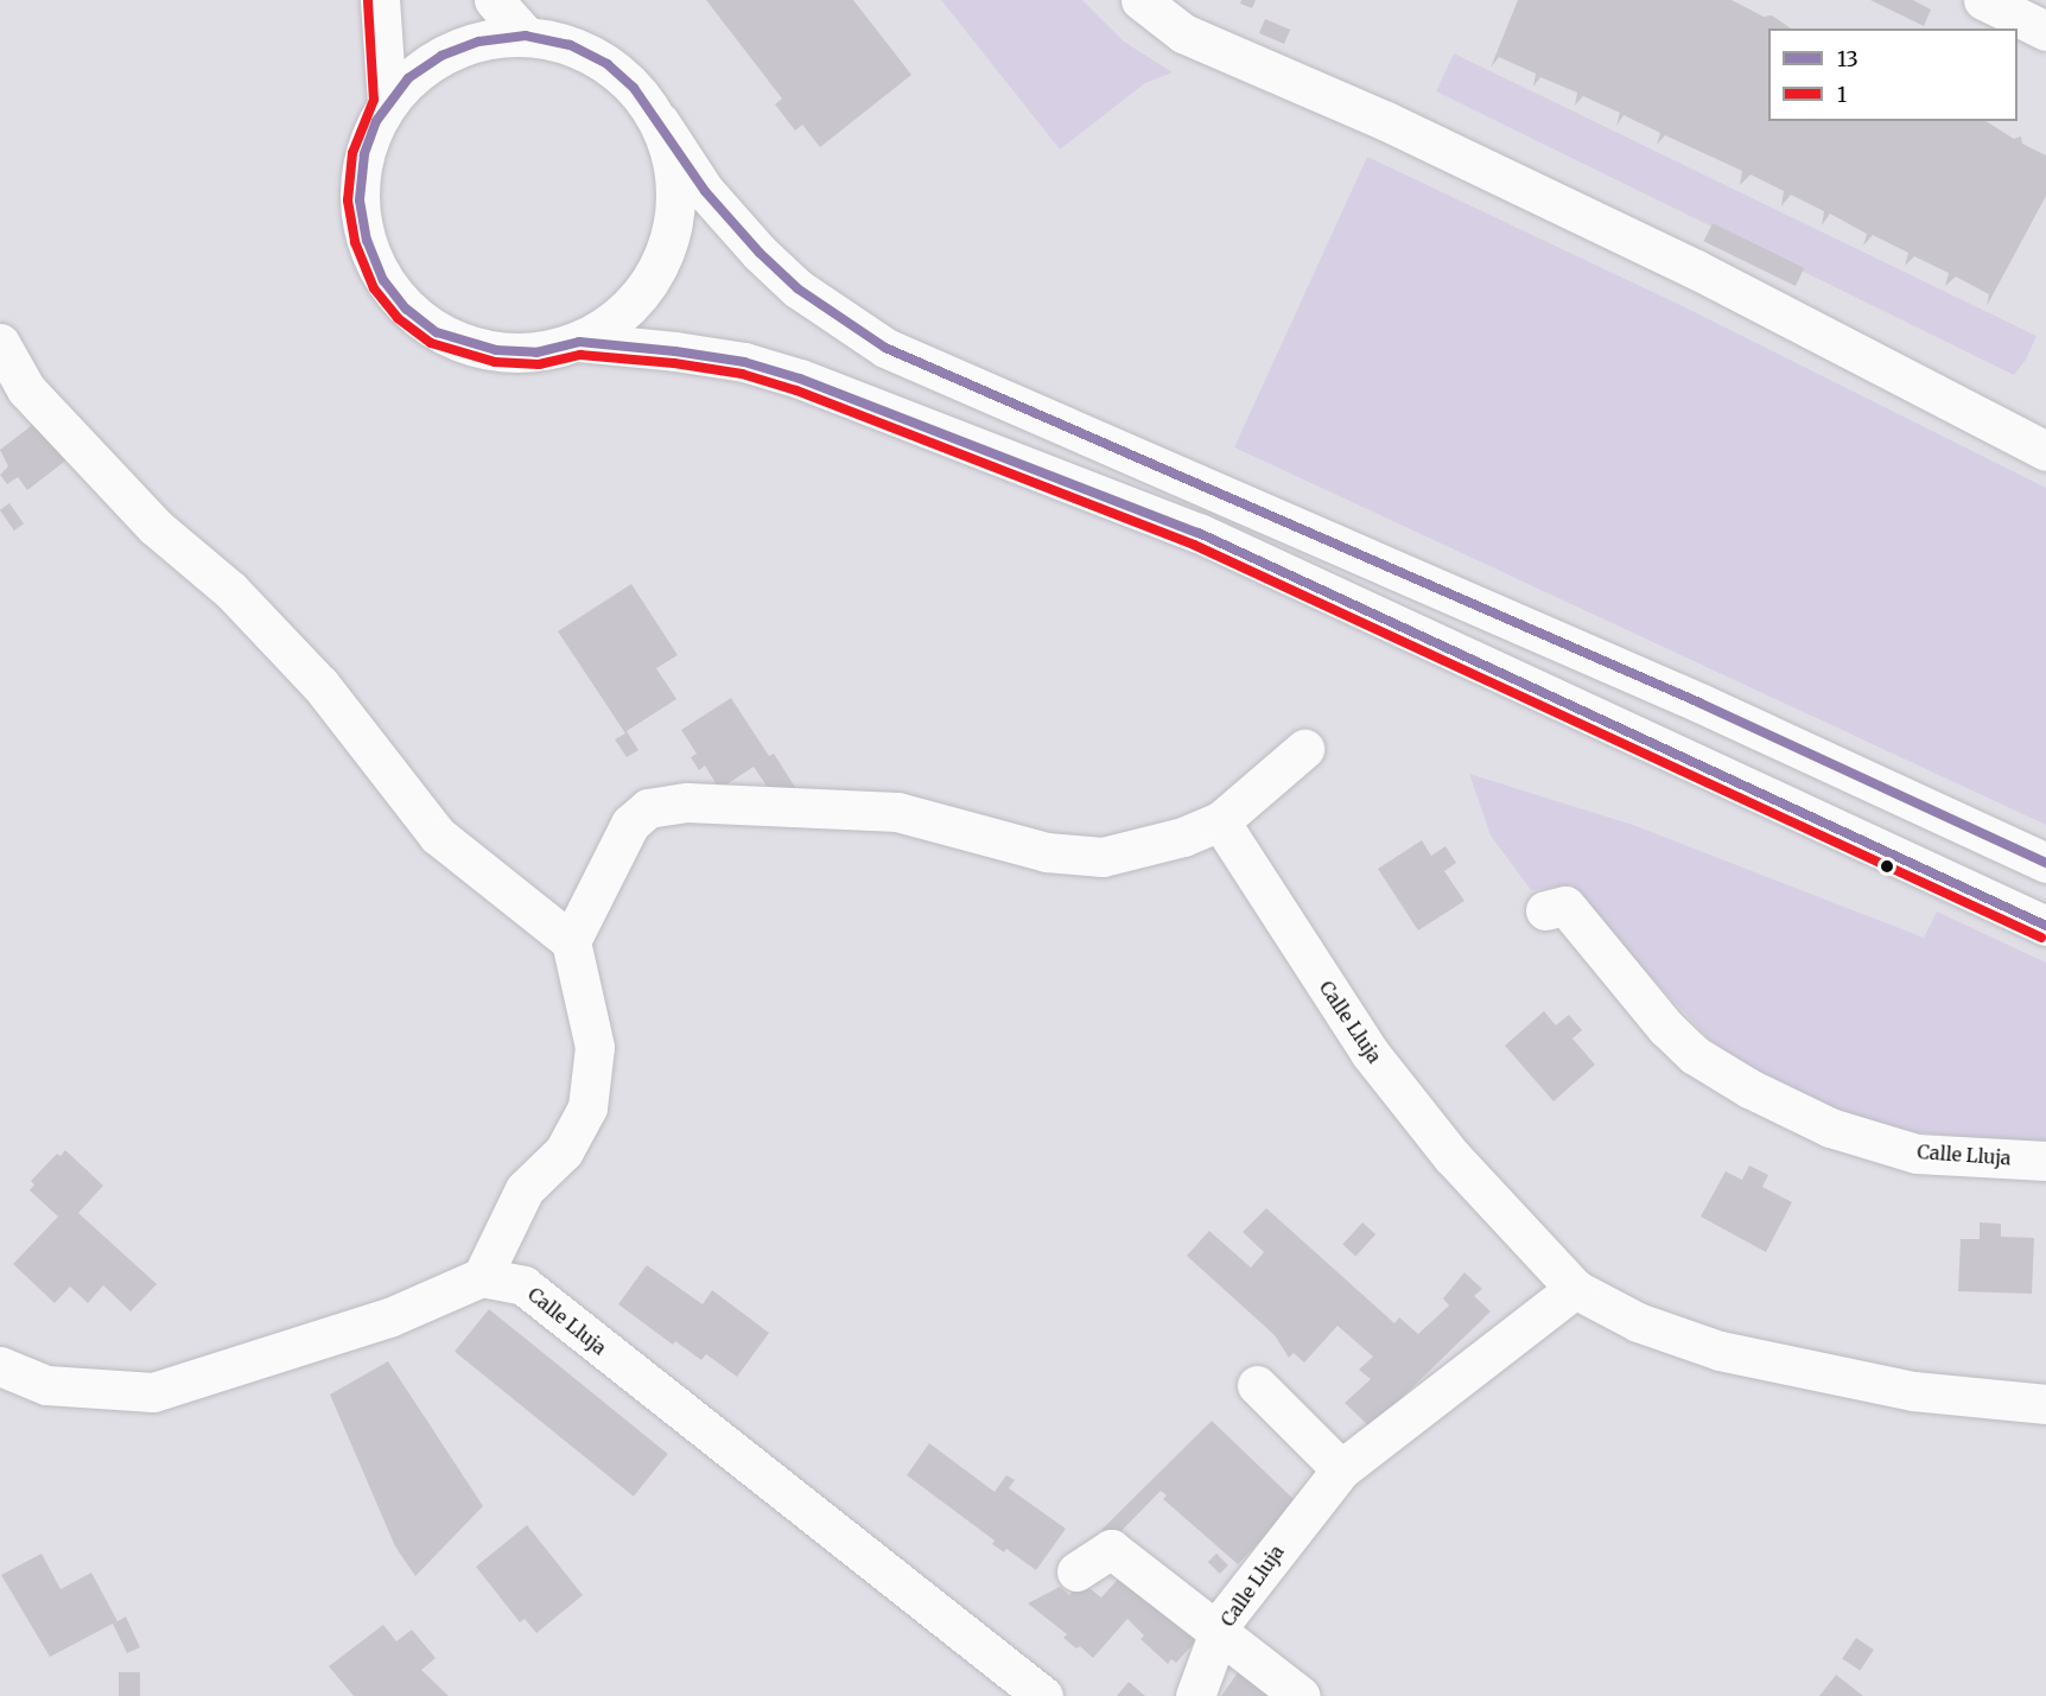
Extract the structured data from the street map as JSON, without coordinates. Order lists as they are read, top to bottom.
{
  "streets": {
    "street": ["Calle Lluja"]
  },
  "lines": ["transit line 1", "transit line 13"],
  "legend": ["13", "1"]
}
